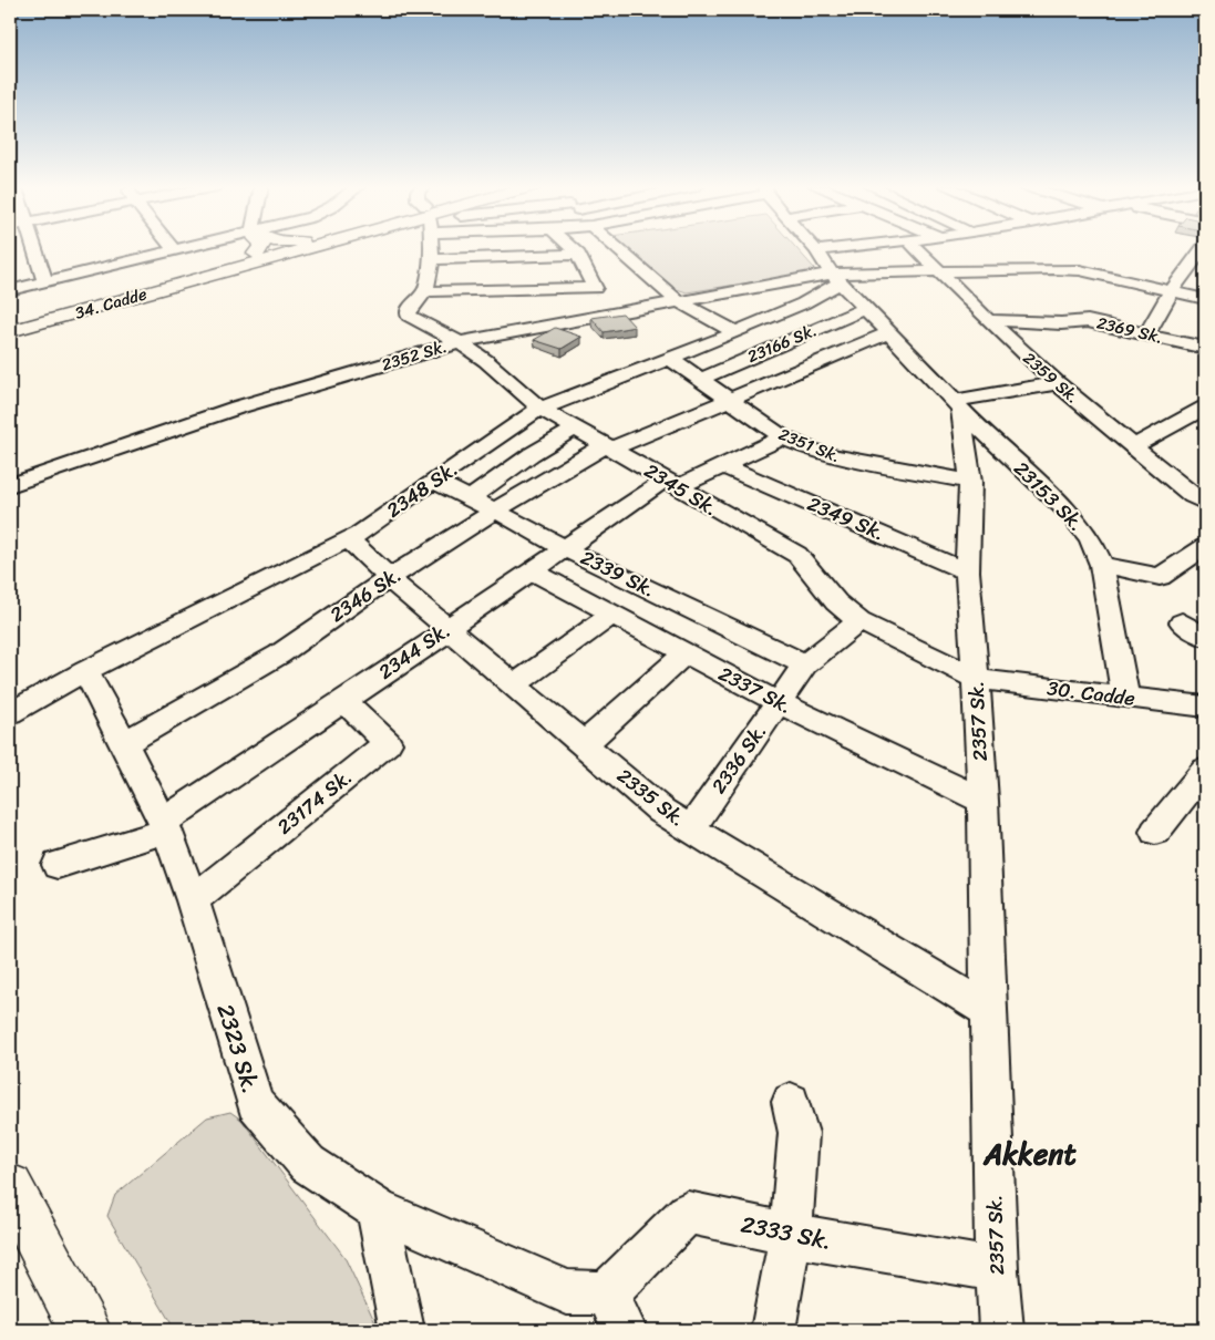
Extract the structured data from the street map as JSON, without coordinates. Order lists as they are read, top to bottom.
{
  "streets": {
    "main road": ["34. Cadde"],
    "street": [
      "2369 Sk.",
      "23166 Sk.",
      "2352 Sk.",
      "2359 Sk.",
      "2351 Sk.",
      "2348 Sk.",
      "2345 Sk.",
      "23153 Sk.",
      "2349 Sk.",
      "2339 Sk.",
      "2346 Sk.",
      "2344 Sk.",
      "2337 Sk.",
      "30. Cadde",
      "2357 Sk.",
      "2336 Sk.",
      "2335 Sk.",
      "23174 Sk.",
      "2323 Sk.",
      "2333 Sk."
    ]
  },
  "crossings": [
    ["2369 Sk.", "2359 Sk."],
    ["23166 Sk.", "2351 Sk."],
    ["2352 Sk.", "2359 Sk."],
    ["2352 Sk.", "2348 Sk."],
    ["2352 Sk.", "2345 Sk."],
    ["2351 Sk.", "2348 Sk."],
    ["2351 Sk.", "2346 Sk."],
    ["2351 Sk.", "2344 Sk."],
    ["2351 Sk.", "2357 Sk."],
    ["2348 Sk.", "2345 Sk."],
    ["2348 Sk.", "2339 Sk."],
    ["2348 Sk.", "2335 Sk."],
    ["2348 Sk.", "2323 Sk."],
    ["2345 Sk.", "2346 Sk."],
    ["2345 Sk.", "2344 Sk."],
    ["2345 Sk.", "30. Cadde"],
    ["2345 Sk.", "2357 Sk."],
    ["2345 Sk.", "2336 Sk."],
    ["23153 Sk.", "30. Cadde"],
    ["23153 Sk.", "2357 Sk."],
    ["2349 Sk.", "2344 Sk."],
    ["2349 Sk.", "2357 Sk."],
    ["2339 Sk.", "2346 Sk."],
    ["2339 Sk.", "2344 Sk."],
    ["2339 Sk.", "2336 Sk."],
    ["2346 Sk.", "2335 Sk."],
    ["2346 Sk.", "2323 Sk."],
    ["2344 Sk.", "2337 Sk."],
    ["2344 Sk.", "2335 Sk."],
    ["2344 Sk.", "23174 Sk."],
    ["2344 Sk.", "2323 Sk."],
    ["2337 Sk.", "2357 Sk."],
    ["2337 Sk.", "2336 Sk."],
    ["30. Cadde", "2357 Sk."],
    ["2357 Sk.", "2335 Sk."],
    ["2357 Sk.", "2333 Sk."],
    ["2336 Sk.", "2335 Sk."],
    ["23174 Sk.", "2323 Sk."],
    ["2323 Sk.", "2333 Sk."]
  ],
  "districts": ["Akkent"]
}
